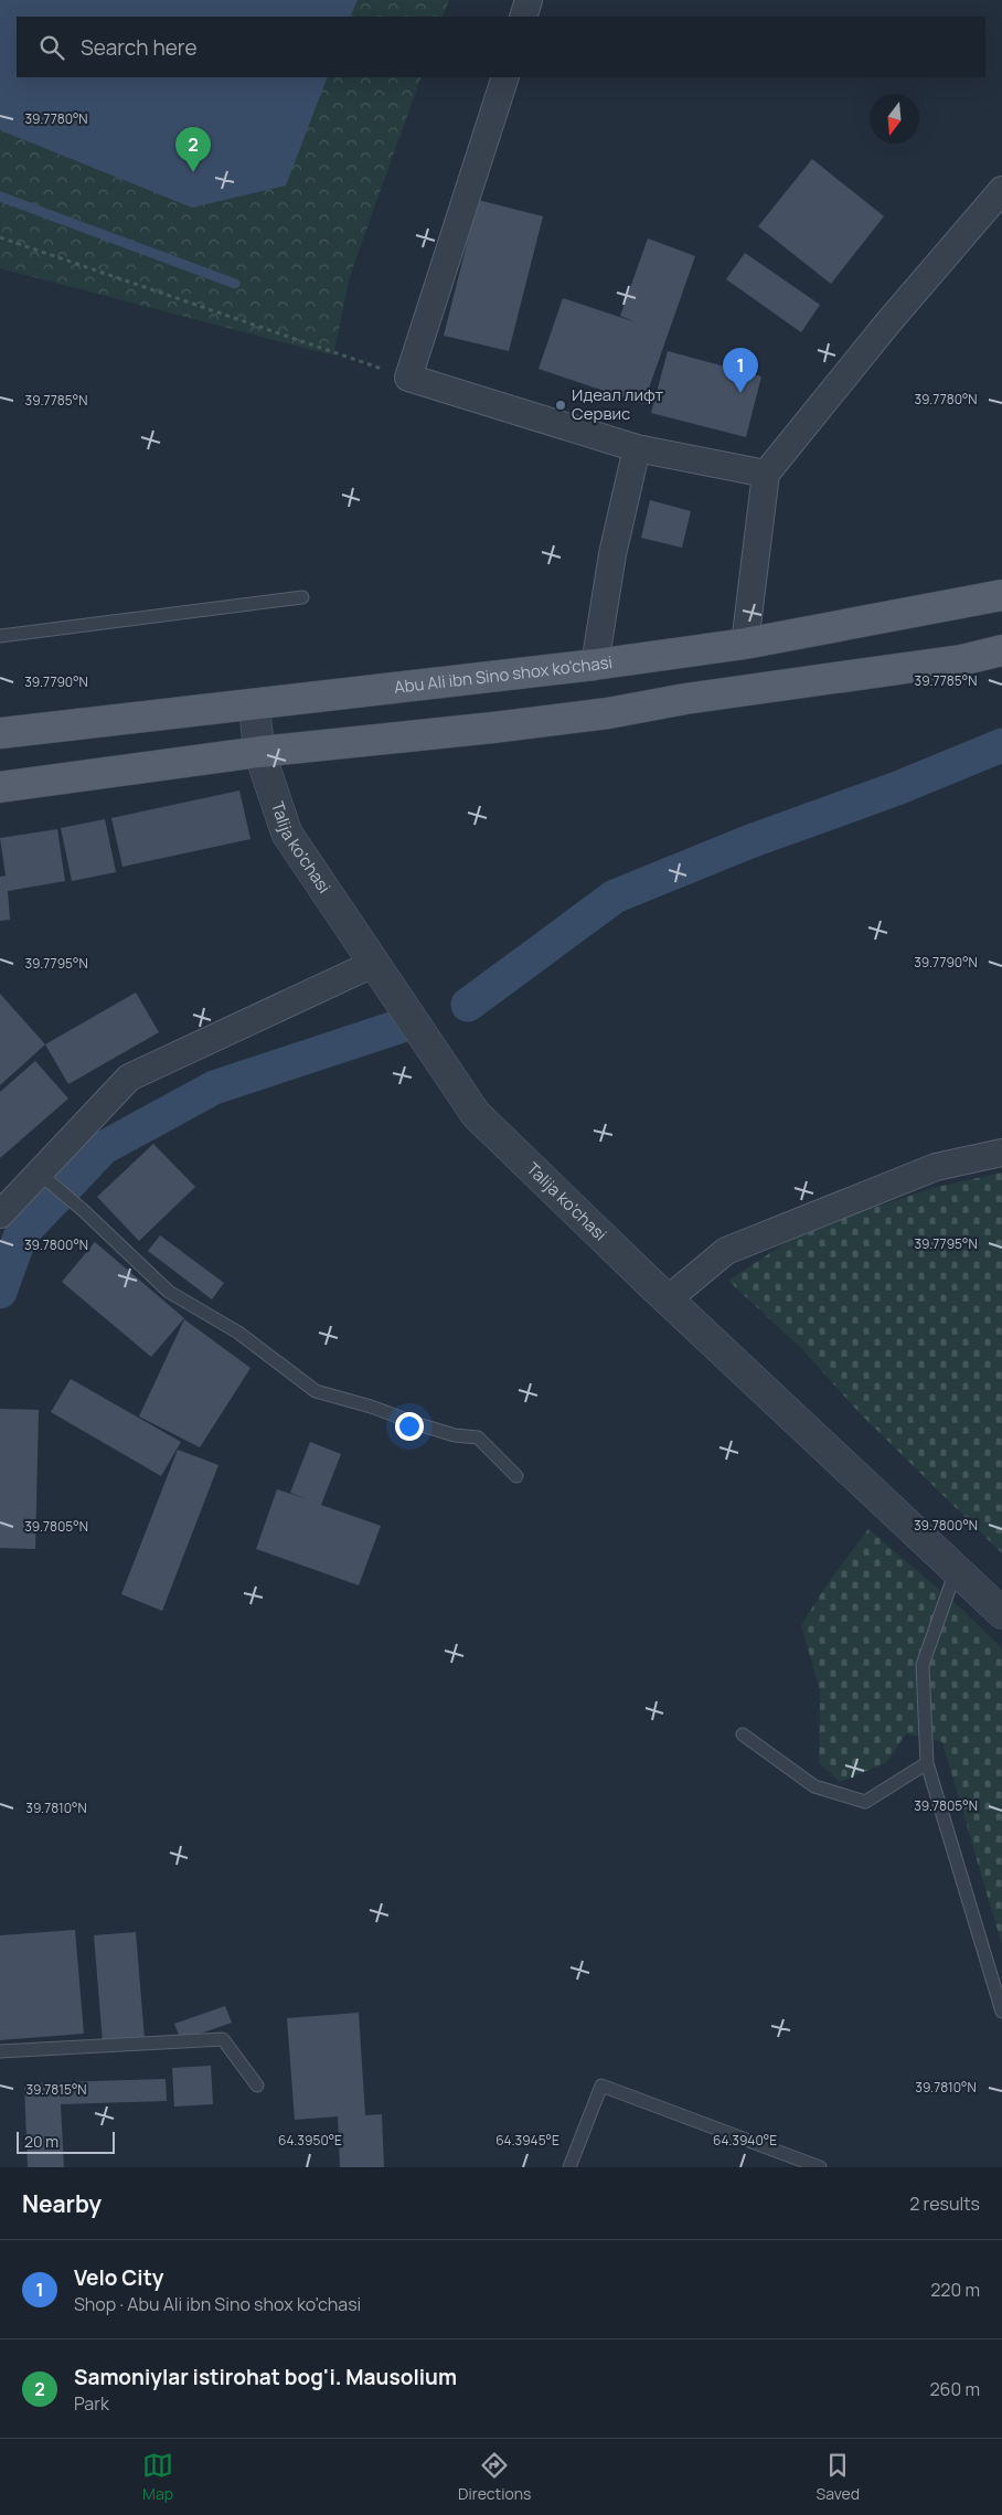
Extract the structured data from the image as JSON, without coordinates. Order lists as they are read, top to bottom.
{
  "streets": {
    "main road": ["Abu Ali ibn Sino shox ko'chasi"],
    "street": ["Talija ko'chasi"]
  },
  "crossings": [
    ["Abu Ali ibn Sino shox ko'chasi", "Talija ko'chasi"]
  ],
  "places": ["Идеал лифт Сервис"],
  "scale_bar": "20 m",
  "north": "bottom",
  "page": {
    "search": "Search here",
    "pins": ["2", "1"],
    "scale": "20 m",
    "heading": ["Nearby", "2 results"],
    "list": [
      {
        "mark": "1",
        "name": "Velo City",
        "note": "Shop · Abu Ali ibn Sino shox ko'chasi",
        "value": "220 m"
      },
      {
        "mark": "2",
        "name": "Samoniylar istirohat bog'i. Mausolium",
        "note": "Park",
        "value": "260 m"
      }
    ],
    "nav": ["Map", "Directions", "Saved"]
  },
  "coordinates": [
    "39.7780°N",
    "39.7785°N",
    "39.7790°N",
    "39.7795°N",
    "39.7800°N",
    "39.7805°N",
    "39.7810°N",
    "39.7815°N",
    "64.3950°E",
    "64.3945°E",
    "64.3940°E"
  ]
}
